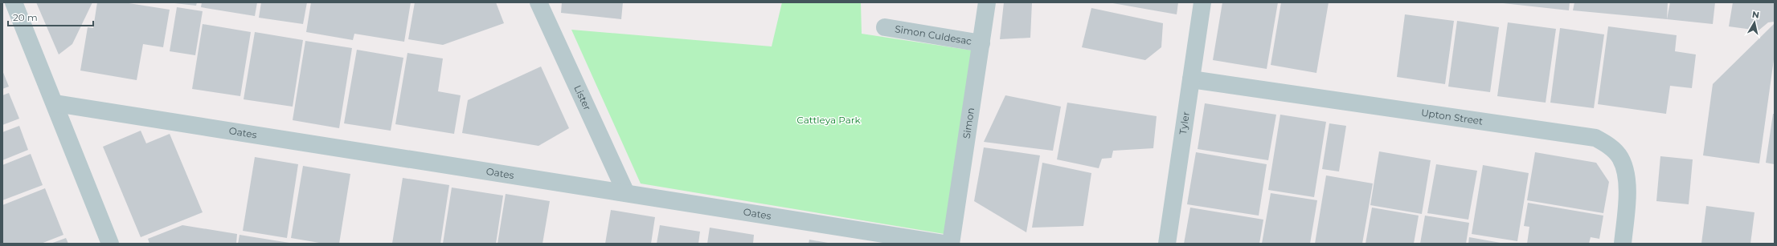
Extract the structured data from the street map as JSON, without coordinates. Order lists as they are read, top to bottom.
{
  "streets": {
    "street": [
      "Simon Culdesac",
      "Lister",
      "Upton Street",
      "Simon",
      "Tyler",
      "Oates"
    ]
  },
  "crossings": [
    ["Simon Culdesac", "Simon"],
    ["Lister", "Oates"],
    ["Upton Street", "Tyler"]
  ],
  "parks": ["Cattleya Park"],
  "scale_bar": "20 m",
  "north": "top"
}
